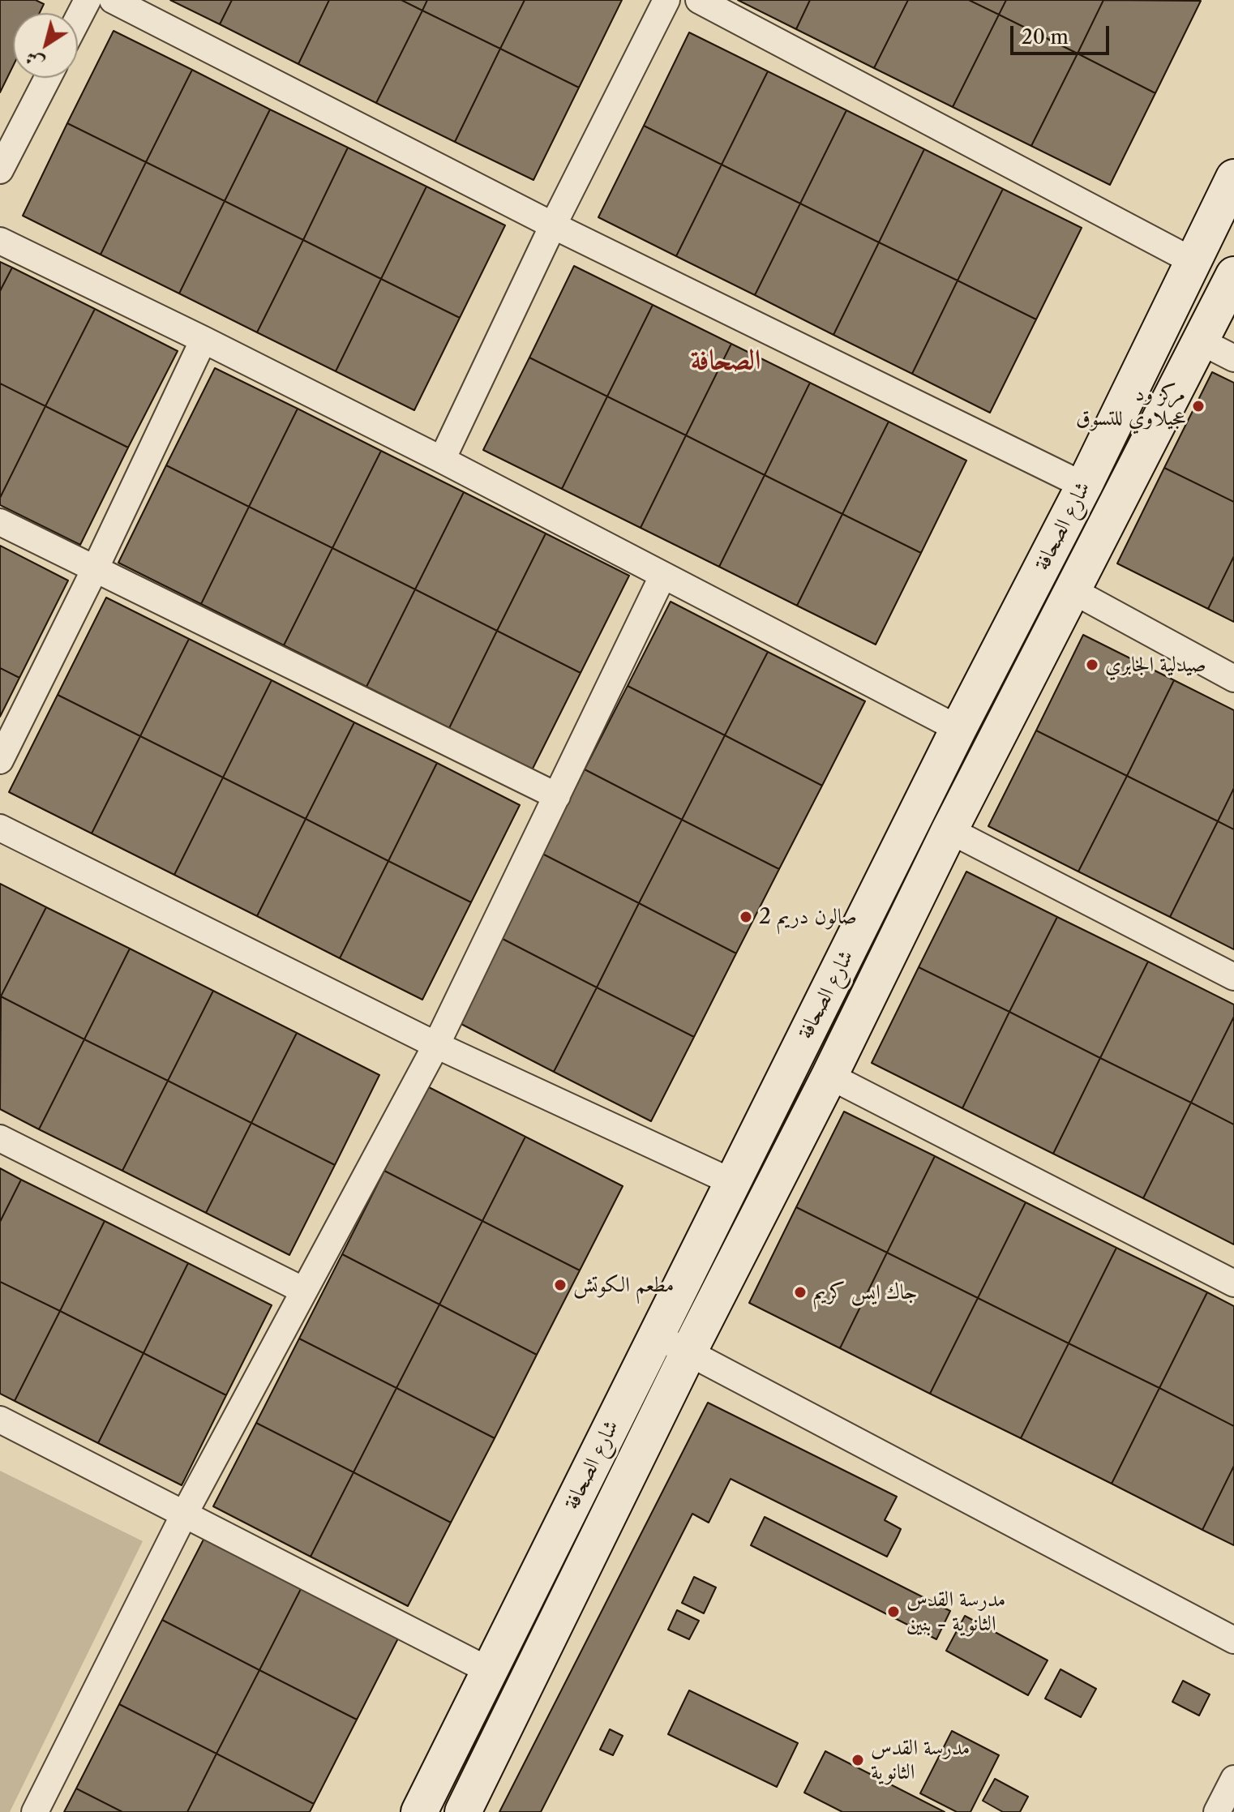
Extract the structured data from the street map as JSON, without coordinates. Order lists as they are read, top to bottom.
{
  "streets": {
    "main road": ["شارع الصحافة"]
  },
  "districts": ["الصحافة"],
  "places": [
    "مركز ود عجيلاوي للتسوق",
    "صيدلية الجابري",
    "صالون دريم 2",
    "مطعم الكوتش",
    "جاك ايس كريم",
    "مدرسة القدس الثانوية - بنين",
    "مدرسة القدس الثانوية"
  ],
  "scale_bar": "20 m",
  "north": "bottom left"
}
